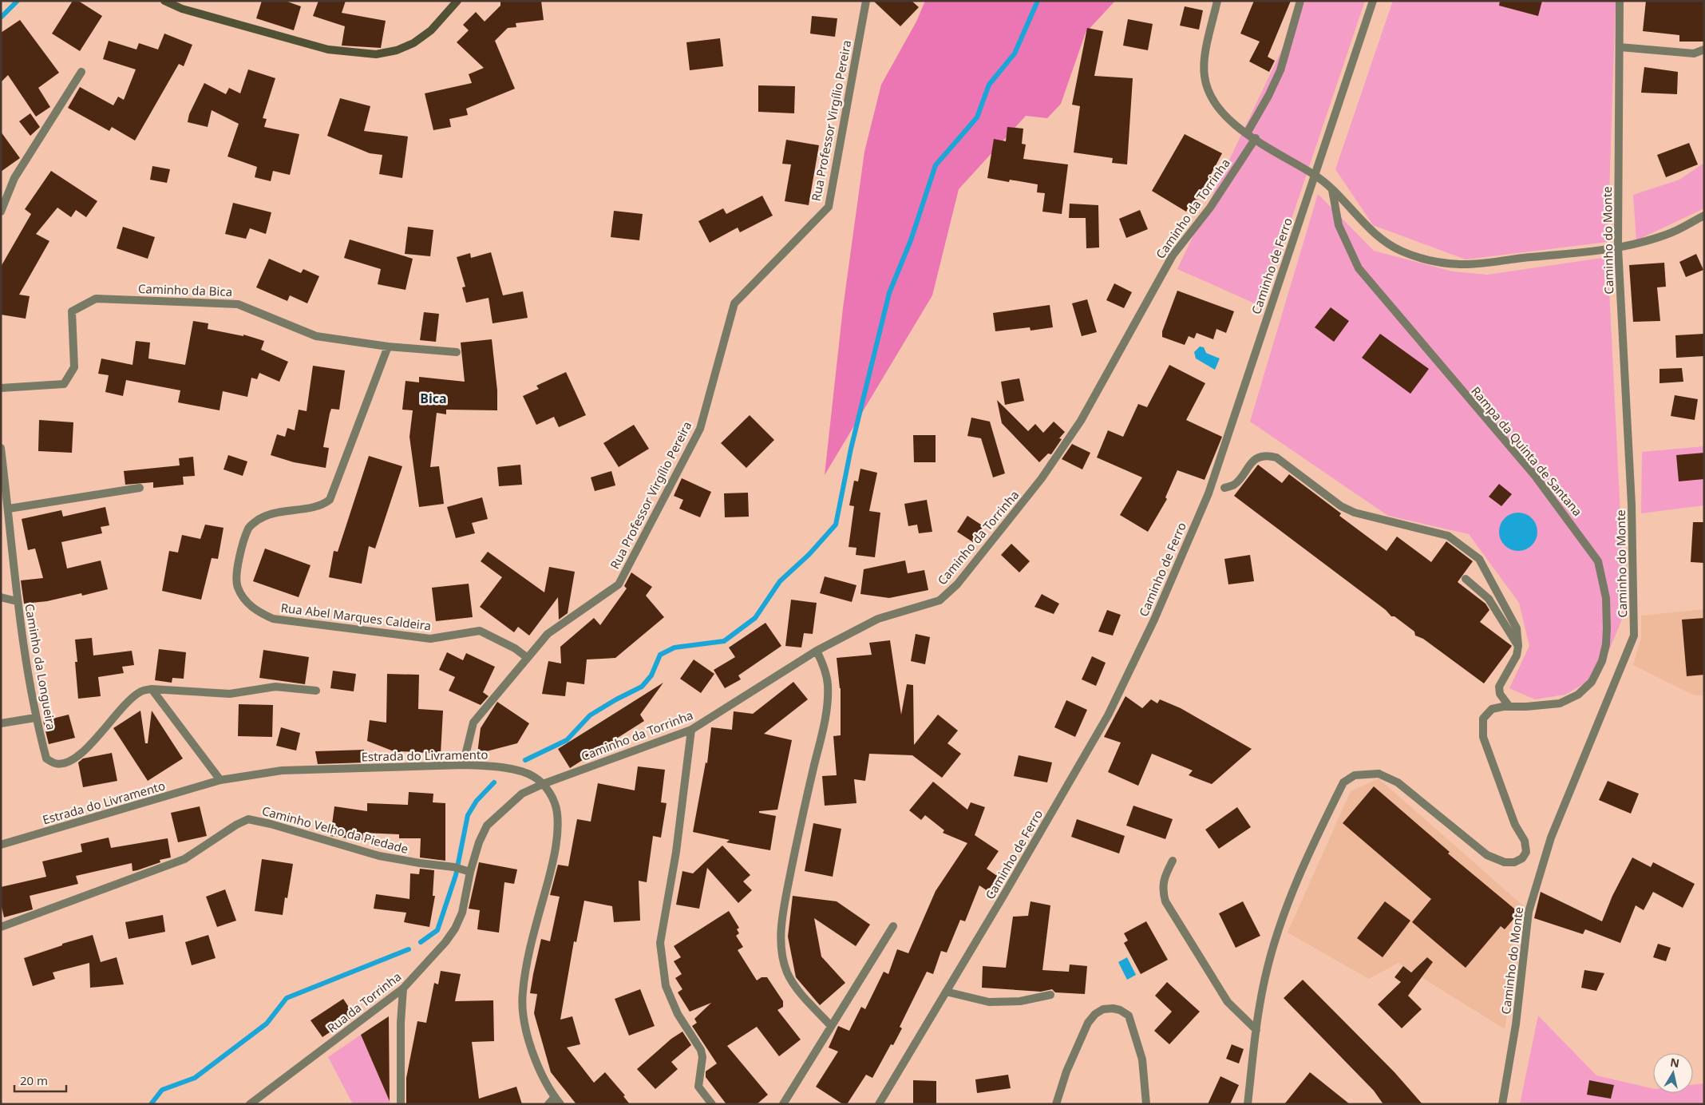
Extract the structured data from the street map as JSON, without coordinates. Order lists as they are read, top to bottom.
{
  "streets": {
    "street": [
      "Rua Professor Virgílio Pereira",
      "Caminho da Torrinha",
      "Caminho do Monte",
      "Caminho de Ferro",
      "Caminho da Bica",
      "Rampa da Quinta de Santana",
      "Rua Abel Marques Caldeira",
      "Caminho da Longueira",
      "Estrada do Livramento",
      "Caminho Velho da Piedade",
      "Rua da Torrinha"
    ]
  },
  "crossings": [
    ["Rua Professor Virgílio Pereira", "Rua Abel Marques Caldeira"],
    ["Rua Professor Virgílio Pereira", "Estrada do Livramento"],
    ["Caminho da Torrinha", "Estrada do Livramento"],
    ["Caminho da Torrinha", "Rua da Torrinha"],
    ["Caminho da Bica", "Rua Abel Marques Caldeira"],
    ["Estrada do Livramento", "Rua da Torrinha"],
    ["Caminho Velho da Piedade", "Rua da Torrinha"]
  ],
  "districts": ["Bica"],
  "scale_bar": "20 m",
  "north": "top"
}
